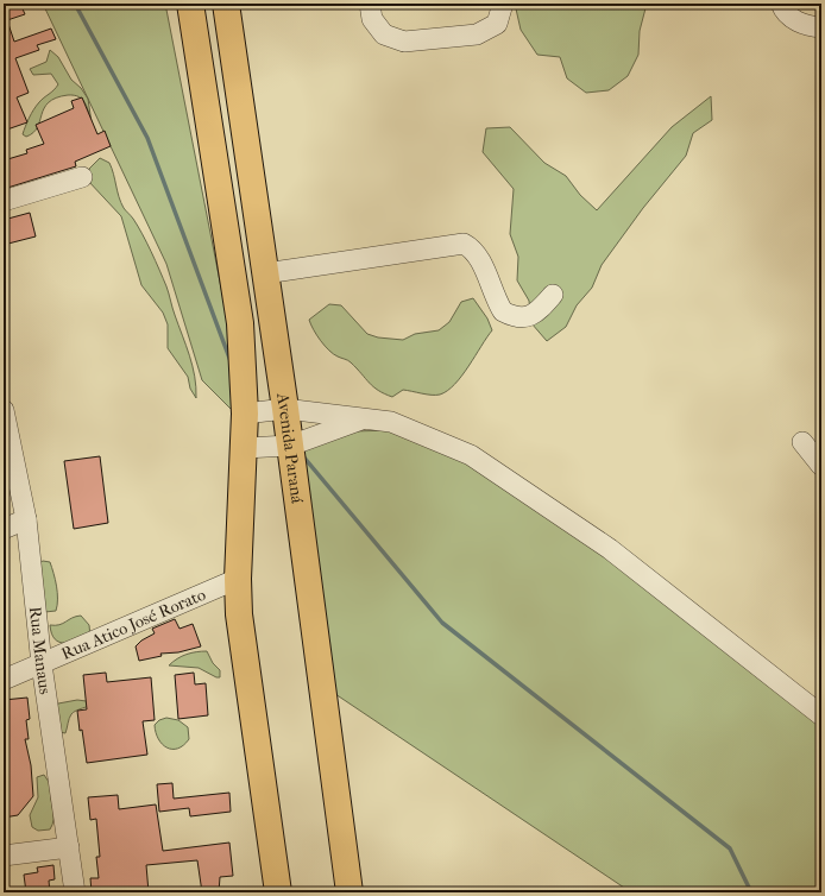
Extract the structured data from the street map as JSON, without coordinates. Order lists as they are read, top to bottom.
{
  "streets": {
    "main road": ["Avenida Paraná"],
    "street": ["Rua Atico José Rorato", "Rua Manaus"]
  },
  "crossings": [
    ["Rua Atico José Rorato", "Rua Manaus"]
  ]
}
